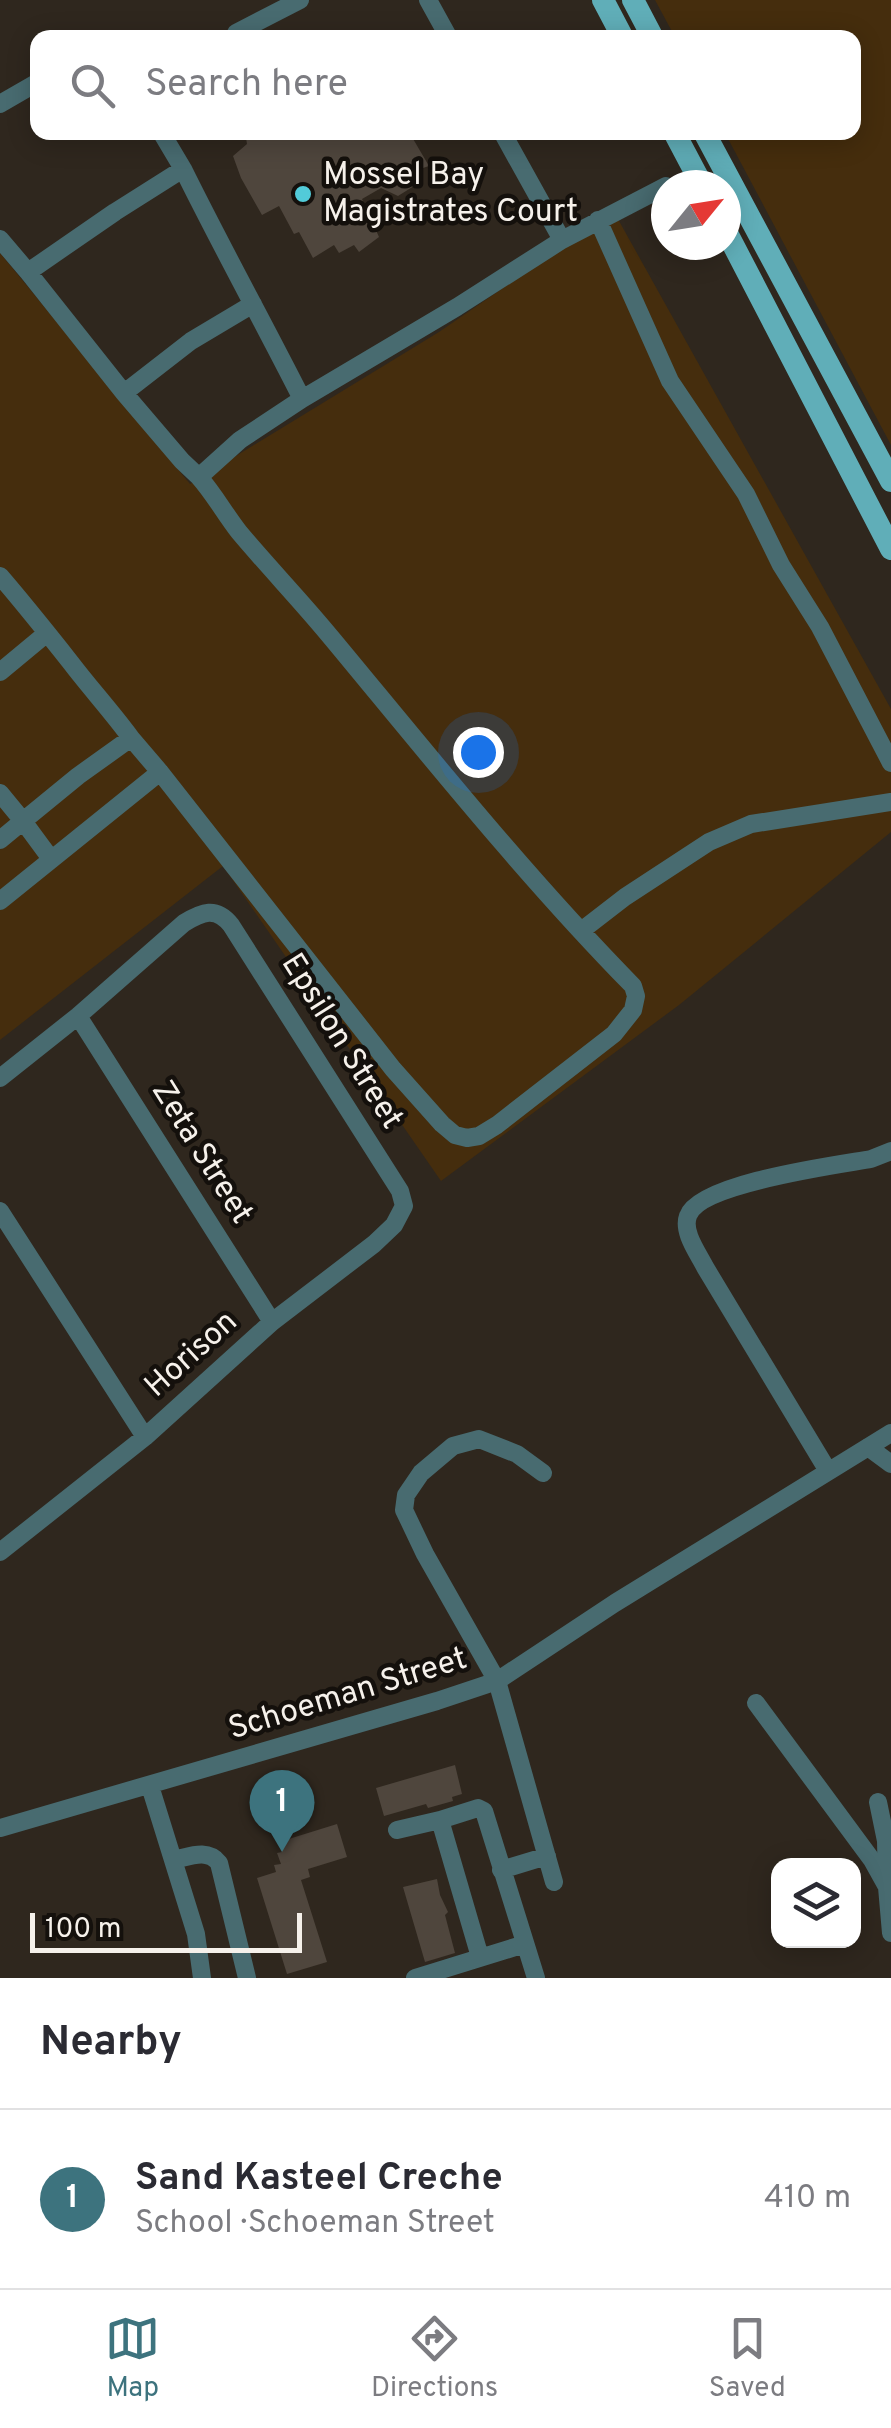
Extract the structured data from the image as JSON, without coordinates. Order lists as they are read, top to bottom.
{
  "streets": {
    "street": [
      "Epsilon Street",
      "Zeta Street",
      "Horison",
      "Schoeman Street"
    ]
  },
  "crossings": [
    ["Epsilon Street", "Zeta Street"],
    ["Epsilon Street", "Horison"],
    ["Zeta Street", "Horison"]
  ],
  "places": ["Mossel Bay Magistrates Court"],
  "scale_bar": "100 m",
  "north": "top right",
  "page": {
    "search": "Search here",
    "pins": "1",
    "scale": "100 m",
    "heading": "Nearby",
    "list": [
      {
        "mark": "1",
        "name": "Sand Kasteel Creche",
        "note": "School · Schoeman Street",
        "value": "410 m"
      }
    ],
    "nav": ["Map", "Directions", "Saved"]
  }
}
